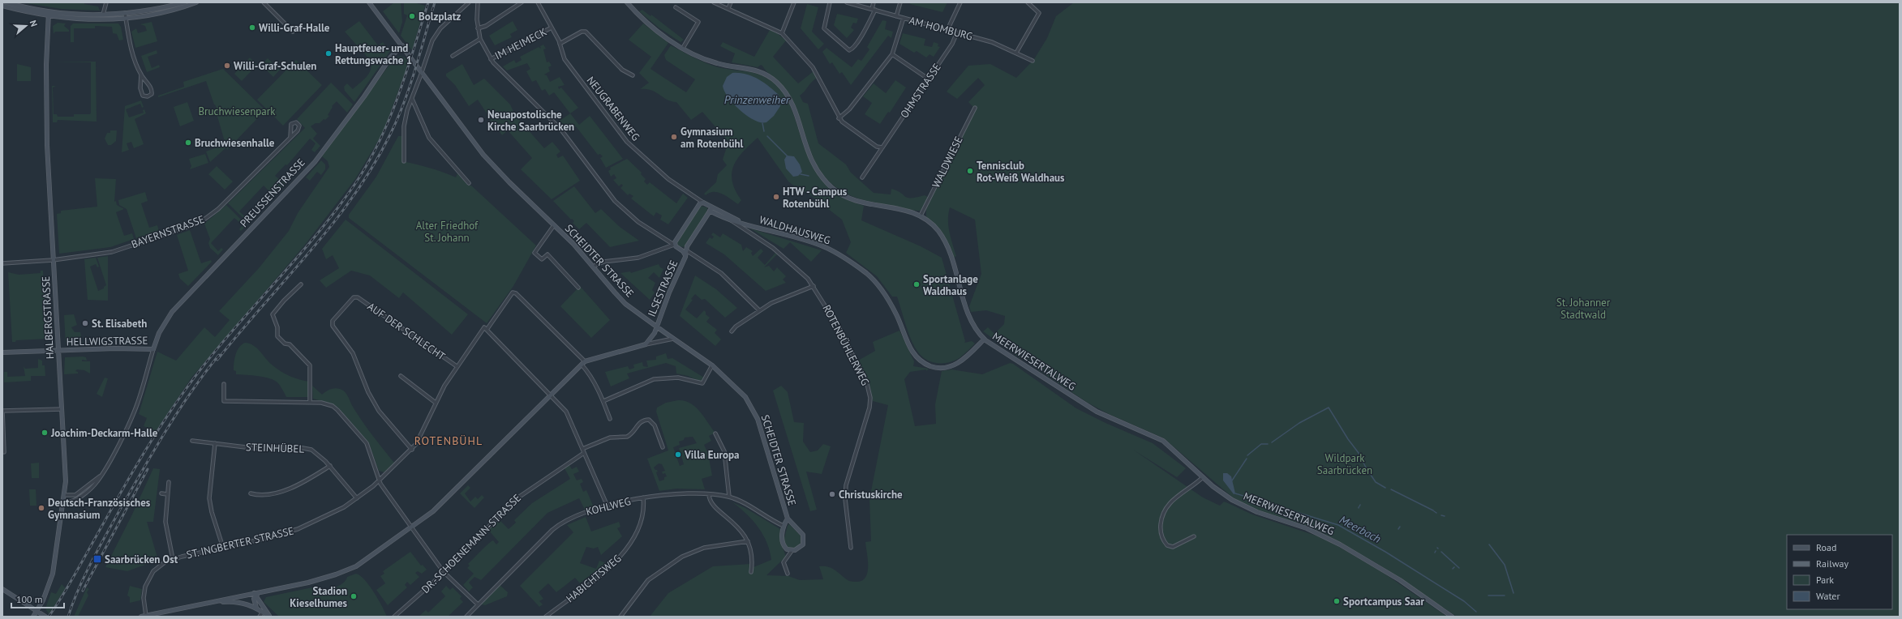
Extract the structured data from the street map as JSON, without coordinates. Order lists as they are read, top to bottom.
{
  "streets": {
    "main road": [
      "PREUSSENSTRASSE",
      "WALDHAUSWEG",
      "SCHEIDTER STRASSE",
      "ILSESTRASSE",
      "HALBERGSTRASSE",
      "HELLWIGSTRASSE",
      "MEERWIESERTALWEG"
    ],
    "street": [
      "AM HOMBURG",
      "IM HEIMECK",
      "OHMSTRASSE",
      "NEUGRABENWEG",
      "WALDWIESE",
      "BAYERNSTRASSE",
      "AUF DER SCHLECHT",
      "ROTENBÜHLERWEG",
      "STEINHÜBEL",
      "KOHLWEG",
      "ST. INGBERTER STRASSE",
      "DR.-SCHOENEMANN-STRASSE",
      "HABICHTSWEG"
    ]
  },
  "crossings": [
    ["AM HOMBURG", "OHMSTRASSE"],
    ["IM HEIMECK", "NEUGRABENWEG"],
    ["WALDWIESE", "MEERWIESERTALWEG"],
    ["PREUSSENSTRASSE", "SCHEIDTER STRASSE"],
    ["PREUSSENSTRASSE", "HELLWIGSTRASSE"],
    ["WALDHAUSWEG", "MEERWIESERTALWEG"],
    ["BAYERNSTRASSE", "HALBERGSTRASSE"],
    ["SCHEIDTER STRASSE", "ILSESTRASSE"],
    ["SCHEIDTER STRASSE", "KOHLWEG"],
    ["HALBERGSTRASSE", "HELLWIGSTRASSE"],
    ["AUF DER SCHLECHT", "ST. INGBERTER STRASSE"],
    ["STEINHÜBEL", "ST. INGBERTER STRASSE"],
    ["KOHLWEG", "HABICHTSWEG"]
  ],
  "districts": ["ROTENBÜHL"],
  "water": ["Prinzenweiher", "Meerbach"],
  "parks": [
    "Bruchwiesenpark",
    "Alter Friedhof St. Johann",
    "St. Johanner Stadtwald",
    "Wildpark Saarbrücken"
  ],
  "places": {
    "other": [
      "Bolzplatz",
      "Willi-Graf-Halle",
      "Hauptfeuer- und Rettungswache 1",
      "Willi-Graf-Schulen",
      "Neuapostolische Kirche Saarbrücken",
      "Gymnasium am Rotenbühl",
      "Bruchwiesenhalle",
      "Tennisclub Rot-Weiß Waldhaus",
      "HTW - Campus Rotenbühl",
      "Sportanlage Waldhaus",
      "St. Elisabeth",
      "Joachim-Deckarm-Halle",
      "Villa Europa",
      "Christuskirche",
      "Deutsch-Französisches Gymnasium",
      "Stadion Kieselhumes",
      "Sportcampus Saar"
    ],
    "transit": ["Saarbrücken Ost"]
  },
  "legend": [
    "Road",
    "Railway",
    "Park",
    "Water"
  ],
  "scale_bar": "100 m",
  "north": "right"
}
